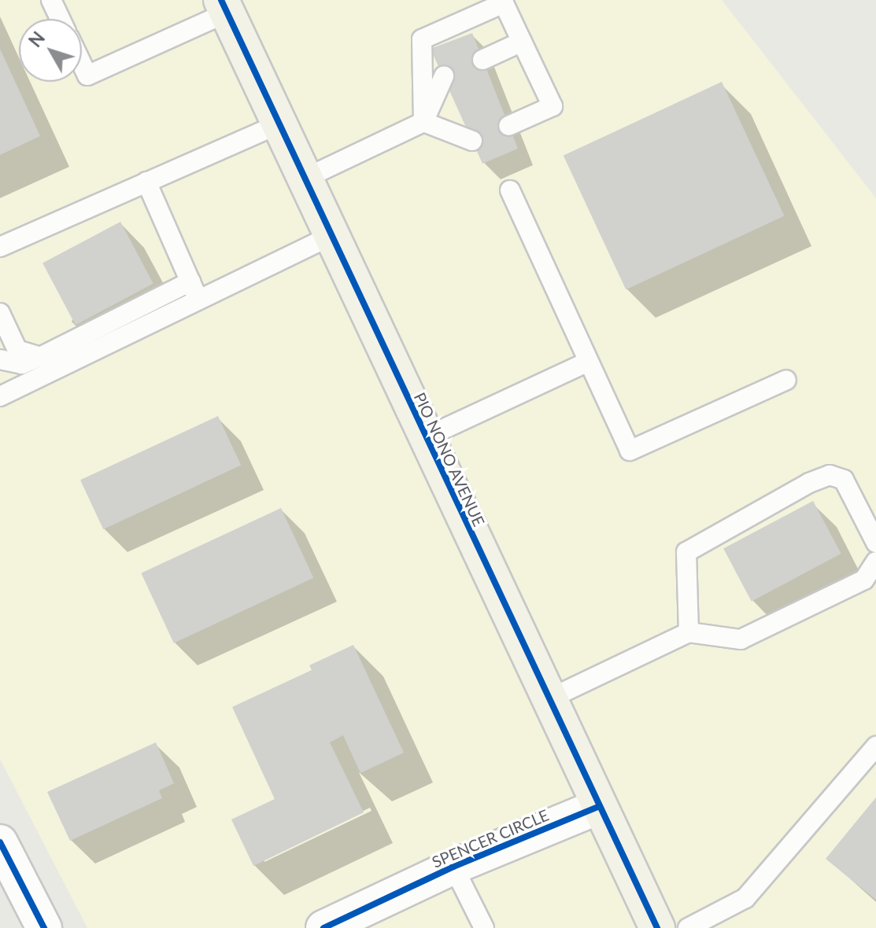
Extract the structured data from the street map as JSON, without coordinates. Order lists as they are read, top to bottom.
{
  "streets": {
    "main road": ["PIO NONO AVENUE"],
    "street": ["SPENCER CIRCLE"]
  },
  "crossings": [
    ["PIO NONO AVENUE", "SPENCER CIRCLE"]
  ],
  "north": "top left"
}
